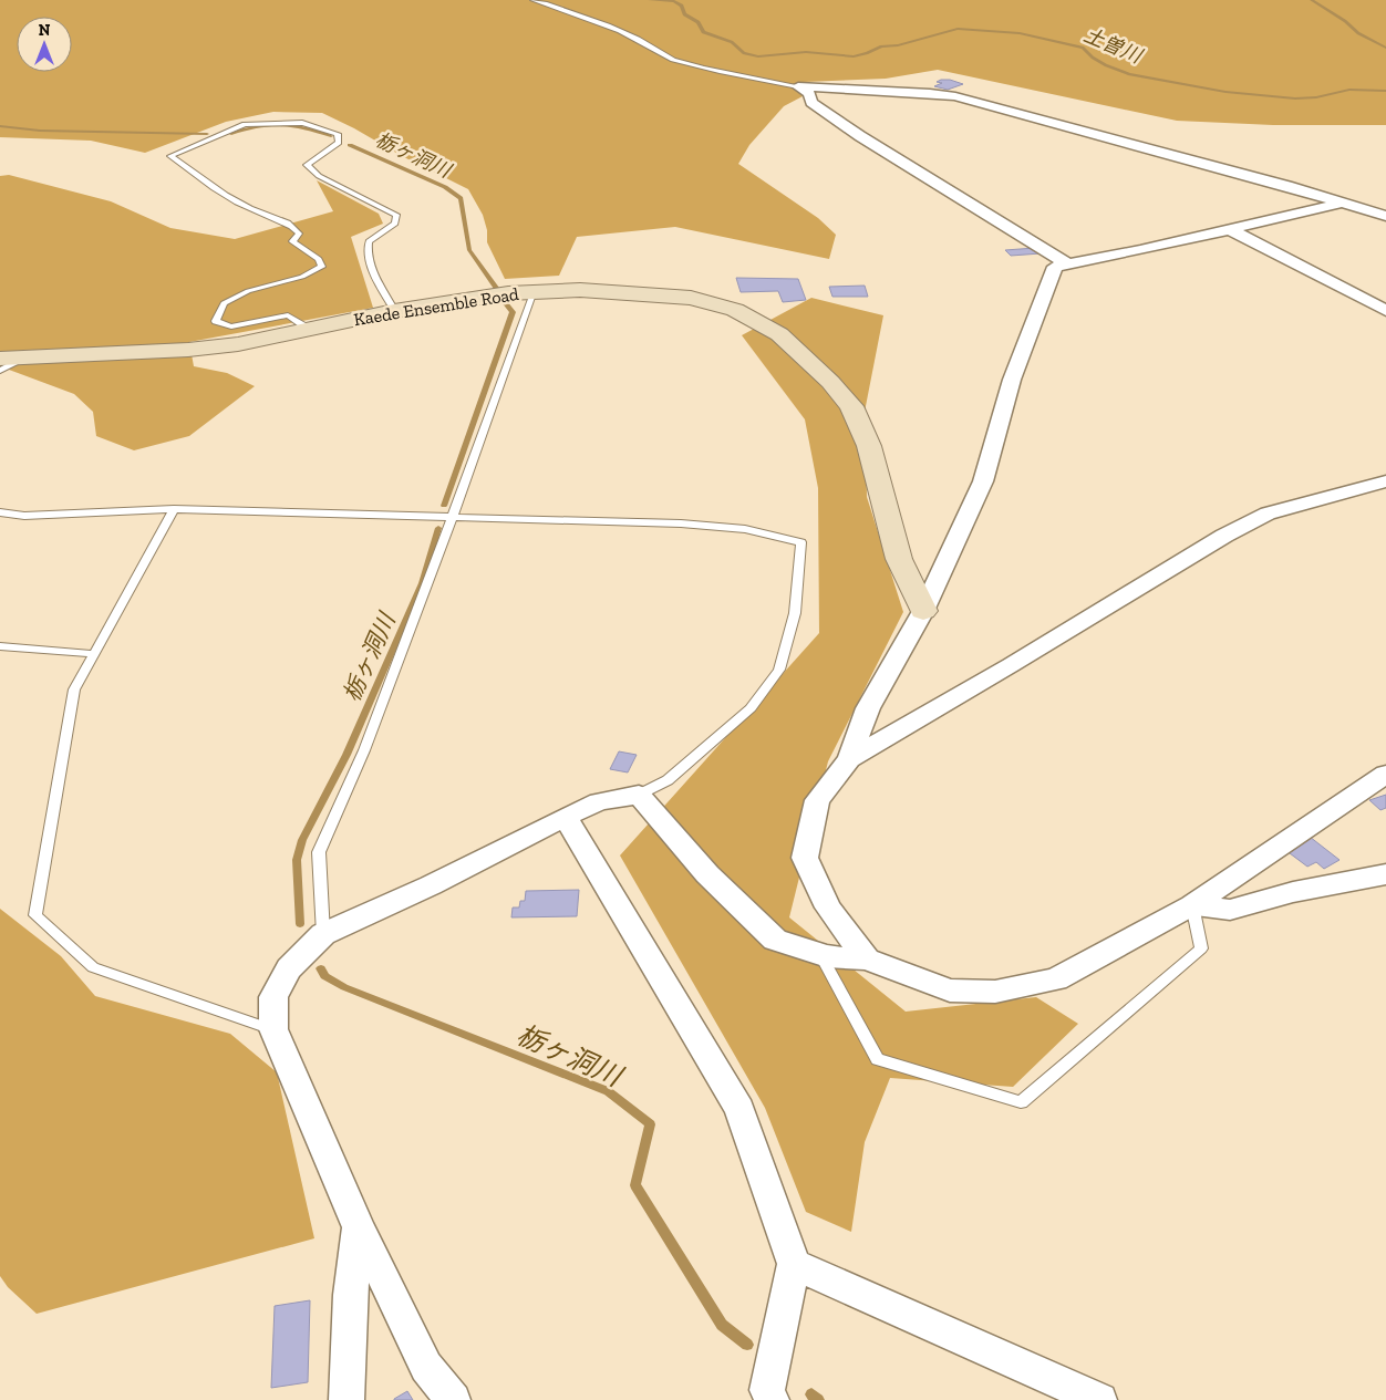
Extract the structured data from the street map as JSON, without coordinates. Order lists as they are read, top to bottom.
{
  "streets": {
    "street": ["Kaede Ensemble Road"]
  },
  "water": ["土曽川", "栃ヶ洞川"],
  "north": "top"
}
